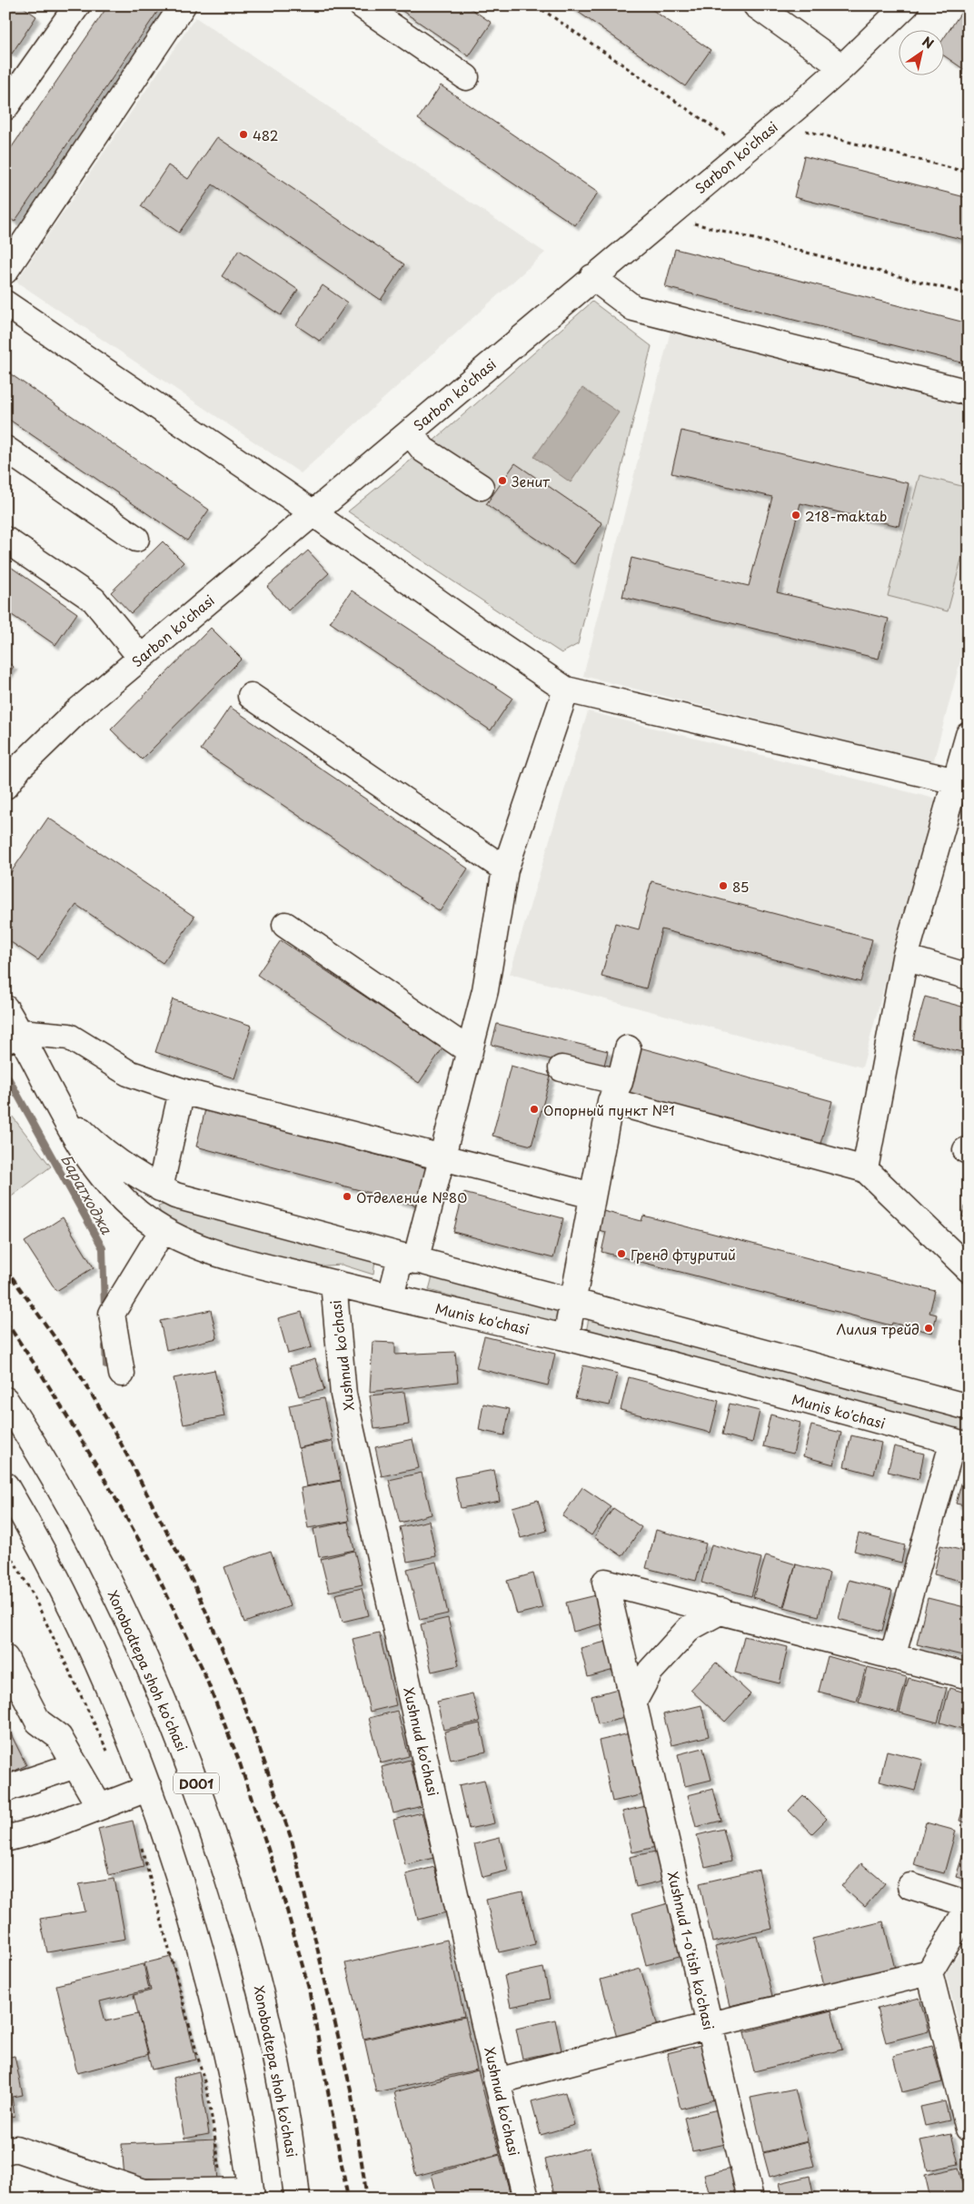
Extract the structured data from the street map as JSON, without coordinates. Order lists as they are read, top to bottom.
{
  "streets": {
    "main road": [
      "Sarbon ko'chasi",
      "Munis ko'chasi",
      "Xushnud ko'chasi",
      "Xonobodtepa shoh ko'chasi",
      "D001",
      "Xushnud 1-o'tish ko'chasi"
    ]
  },
  "crossings": [
    ["Munis ko'chasi", "Xushnud ko'chasi"]
  ],
  "water": ["Баратходжа"],
  "places": [
    "482",
    "Зенит",
    "218-maktab",
    "85",
    "Опорный пункт №1",
    "Отделение №80",
    "Гренд фтуритий",
    "Лилия трейд"
  ],
  "north": "top right"
}
